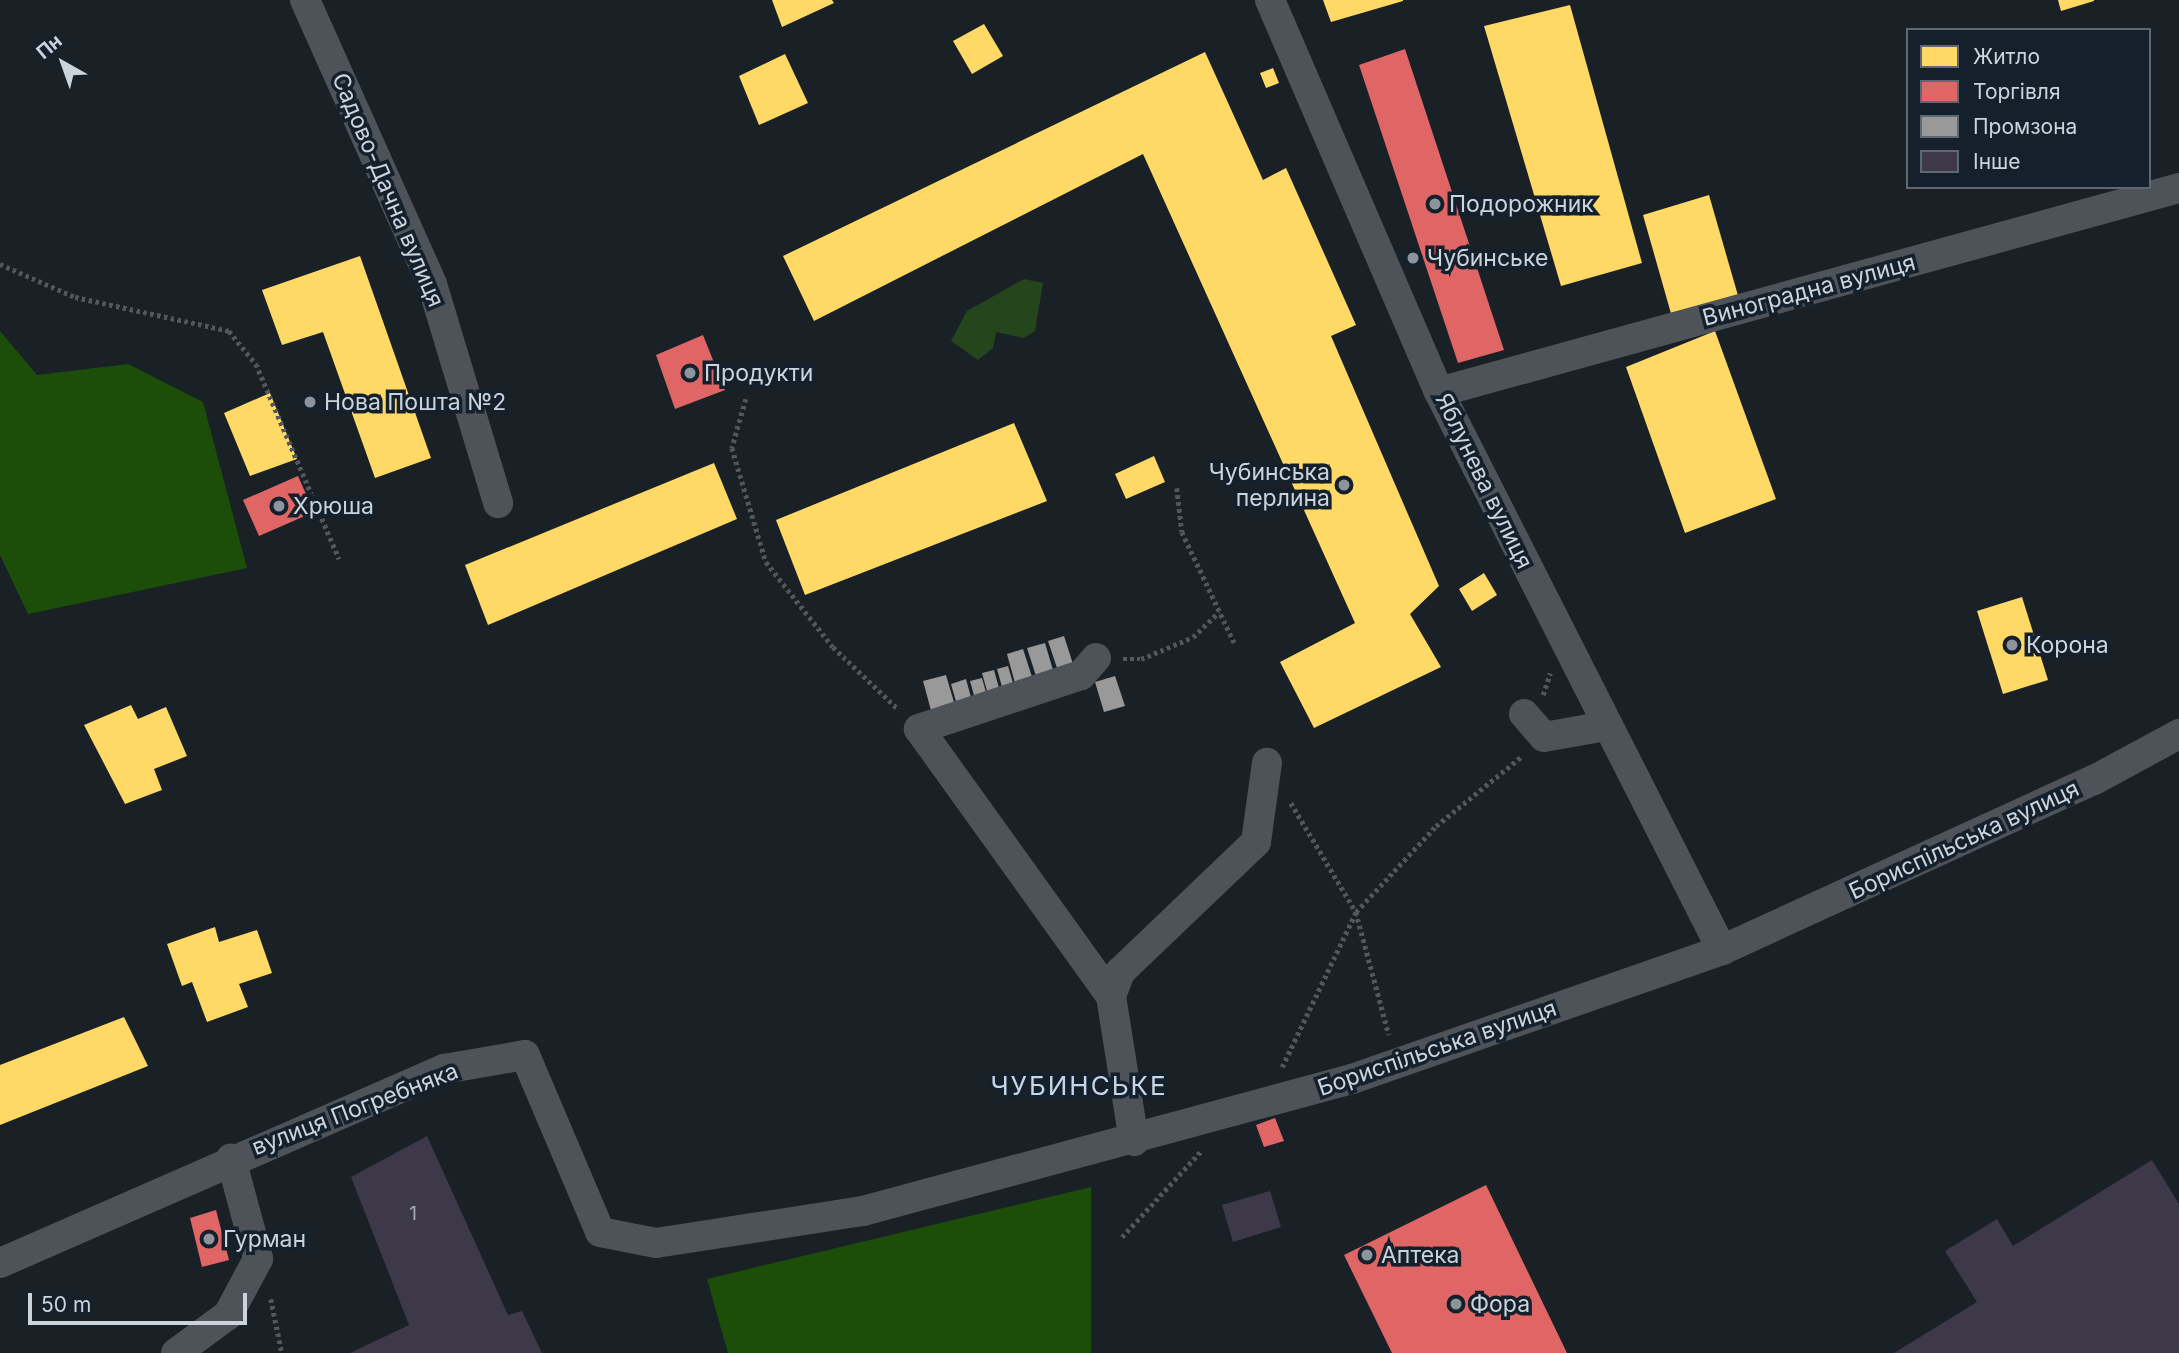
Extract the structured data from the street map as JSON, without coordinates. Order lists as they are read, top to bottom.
{
  "streets": {
    "street": [
      "Садово-Дачна вулиця",
      "Виноградна вулиця",
      "Яблунева вулиця",
      "Бориспільська вулиця",
      "вулиця Погребняка"
    ]
  },
  "crossings": [
    ["Виноградна вулиця", "Яблунева вулиця"],
    ["Яблунева вулиця", "Бориспільська вулиця"],
    ["Бориспільська вулиця", "вулиця Погребняка"]
  ],
  "districts": ["ЧУБИНСЬКЕ"],
  "places": [
    "Подорожник",
    "Чубинське",
    "Продукти",
    "Нова Пошта №2",
    "Чубинська перлина",
    "Хрюша",
    "Корона",
    "Гурман",
    "Аптека",
    "Фора"
  ],
  "house_numbers": ["1"],
  "legend": [
    "Житло",
    "Торгівля",
    "Промзона",
    "Інше"
  ],
  "scale_bar": "50 m",
  "north": "top left"
}
